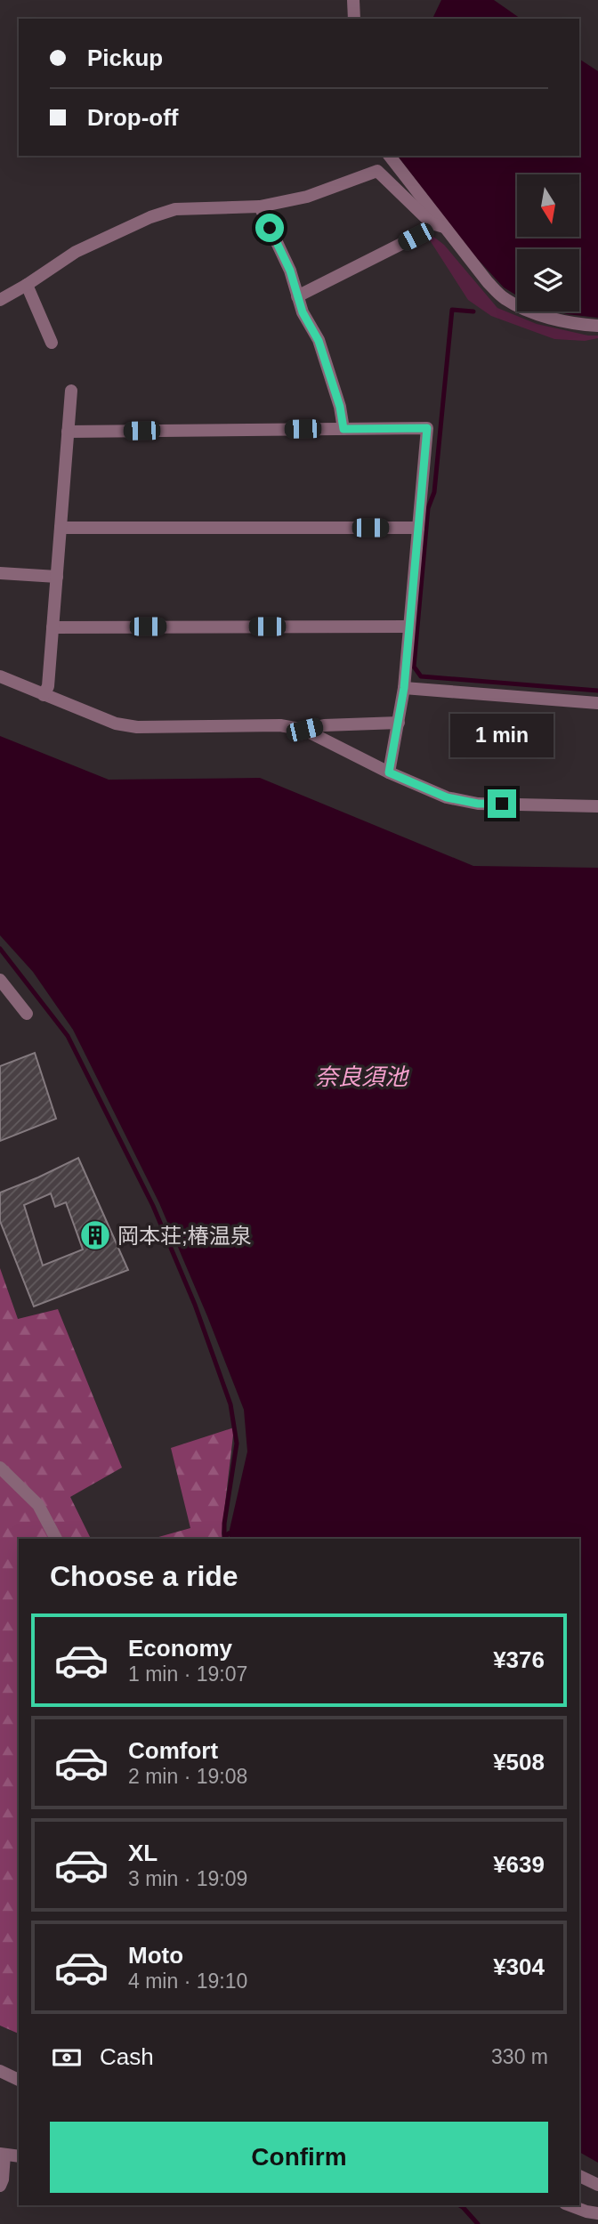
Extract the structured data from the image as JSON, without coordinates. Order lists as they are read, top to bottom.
{
  "water": ["奈良須池"],
  "places": {
    "building": ["岡本荘;椿温泉"]
  },
  "north": "bottom",
  "page": {
    "banner": ["Pickup", "Drop-off"],
    "bubble": "1 min",
    "heading": "Choose a ride",
    "list": [
      {
        "name": "Economy",
        "note": "1 min · 19:07",
        "value": "¥376"
      },
      {
        "name": "Comfort",
        "note": "2 min · 19:08",
        "value": "¥508"
      },
      {
        "name": "XL",
        "note": "3 min · 19:09",
        "value": "¥639"
      },
      {
        "name": "Moto",
        "note": "4 min · 19:10",
        "value": "¥304"
      }
    ],
    "pay": ["Cash", "330 m"],
    "buttons": "Confirm"
  }
}
